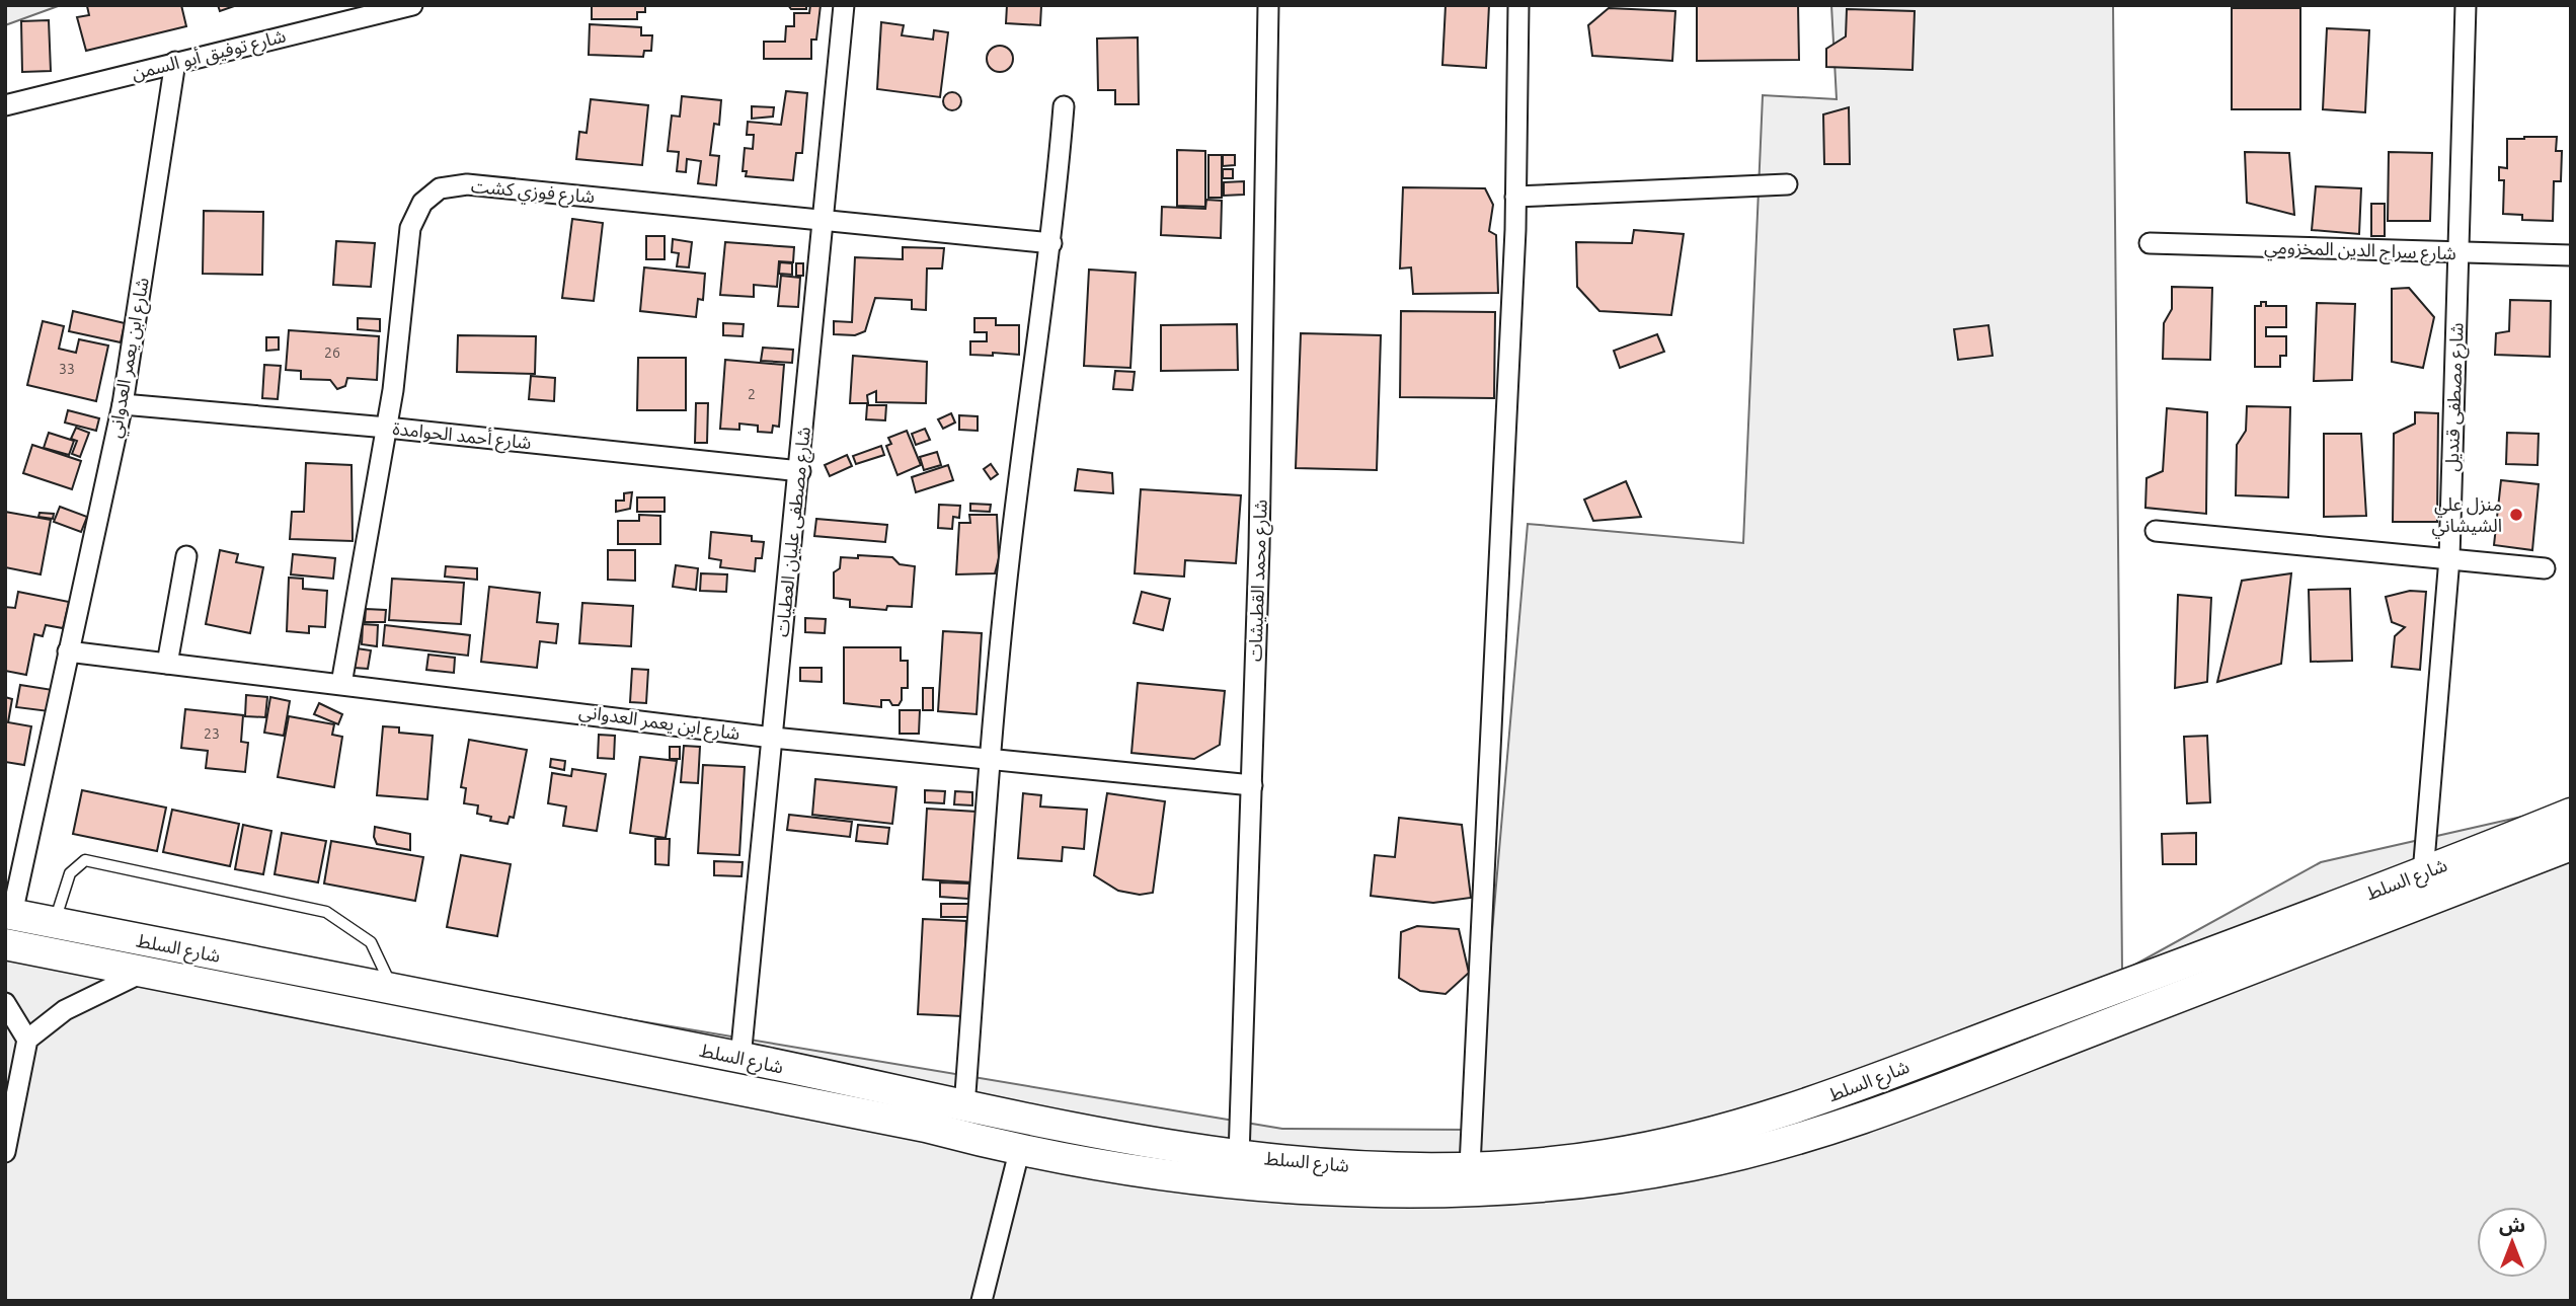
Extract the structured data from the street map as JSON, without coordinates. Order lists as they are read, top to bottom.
{
  "streets": {
    "main road": ["شارع السلط"],
    "street": [
      "شارع توفيق أبو السمن",
      "شارع فوزي كشت",
      "شارع سراج الدين المخزومي",
      "شارع ابن يعمر العدواني",
      "شارع مصطفى قنديل",
      "شارع أحمد الحوامدة",
      "شارع مصطفى عليان العطيات",
      "شارع محمد القطيشات"
    ]
  },
  "crossings": [
    ["شارع توفيق أبو السمن", "شارع ابن يعمر العدواني"],
    ["شارع فوزي كشت", "شارع ابن يعمر العدواني"],
    ["شارع فوزي كشت", "شارع أحمد الحوامدة"],
    ["شارع فوزي كشت", "شارع مصطفى عليان العطيات"],
    ["شارع سراج الدين المخزومي", "شارع مصطفى قنديل"],
    ["شارع ابن يعمر العدواني", "شارع أحمد الحوامدة"],
    ["شارع ابن يعمر العدواني", "شارع مصطفى عليان العطيات"],
    ["شارع ابن يعمر العدواني", "شارع محمد القطيشات"],
    ["شارع ابن يعمر العدواني", "شارع السلط"],
    ["شارع مصطفى قنديل", "شارع السلط"],
    ["شارع أحمد الحوامدة", "شارع مصطفى عليان العطيات"],
    ["شارع مصطفى عليان العطيات", "شارع السلط"],
    ["شارع محمد القطيشات", "شارع السلط"]
  ],
  "places": ["منزل علي الشيشاني"],
  "house_numbers": [
    "26",
    "33",
    "2",
    "23"
  ],
  "north": "top"
}
